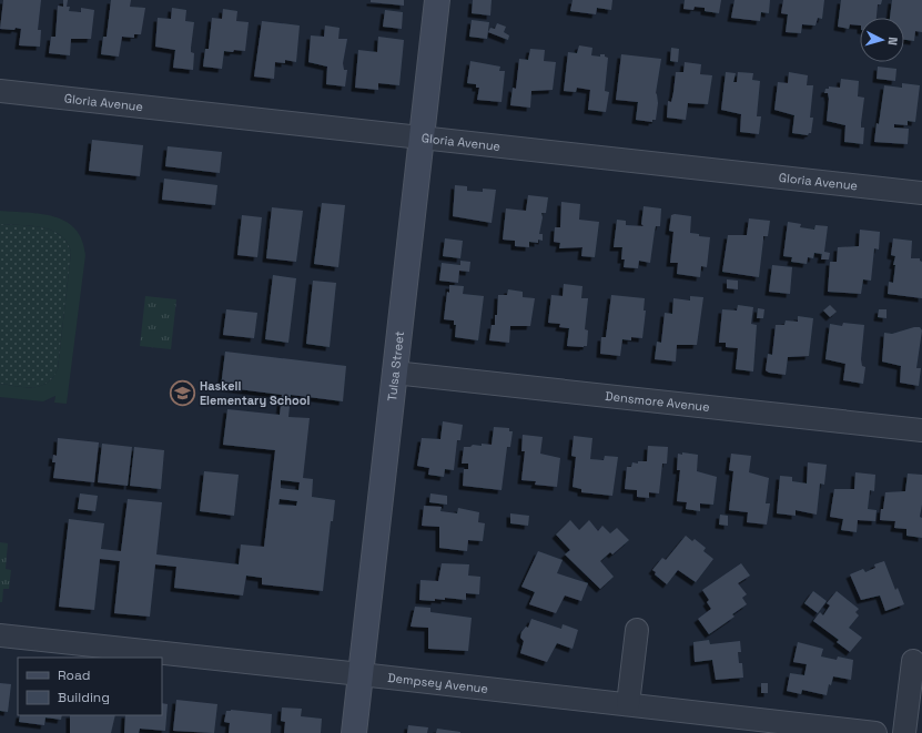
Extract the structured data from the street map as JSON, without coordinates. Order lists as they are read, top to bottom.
{
  "streets": {
    "street": [
      "Gloria Avenue",
      "Tulsa Street",
      "Densmore Avenue",
      "Dempsey Avenue"
    ]
  },
  "crossings": [
    ["Gloria Avenue", "Tulsa Street"],
    ["Tulsa Street", "Densmore Avenue"],
    ["Tulsa Street", "Dempsey Avenue"]
  ],
  "places": {
    "school or university": ["Haskell Elementary School"]
  },
  "legend": ["Road", "Building"],
  "north": "right"
}
